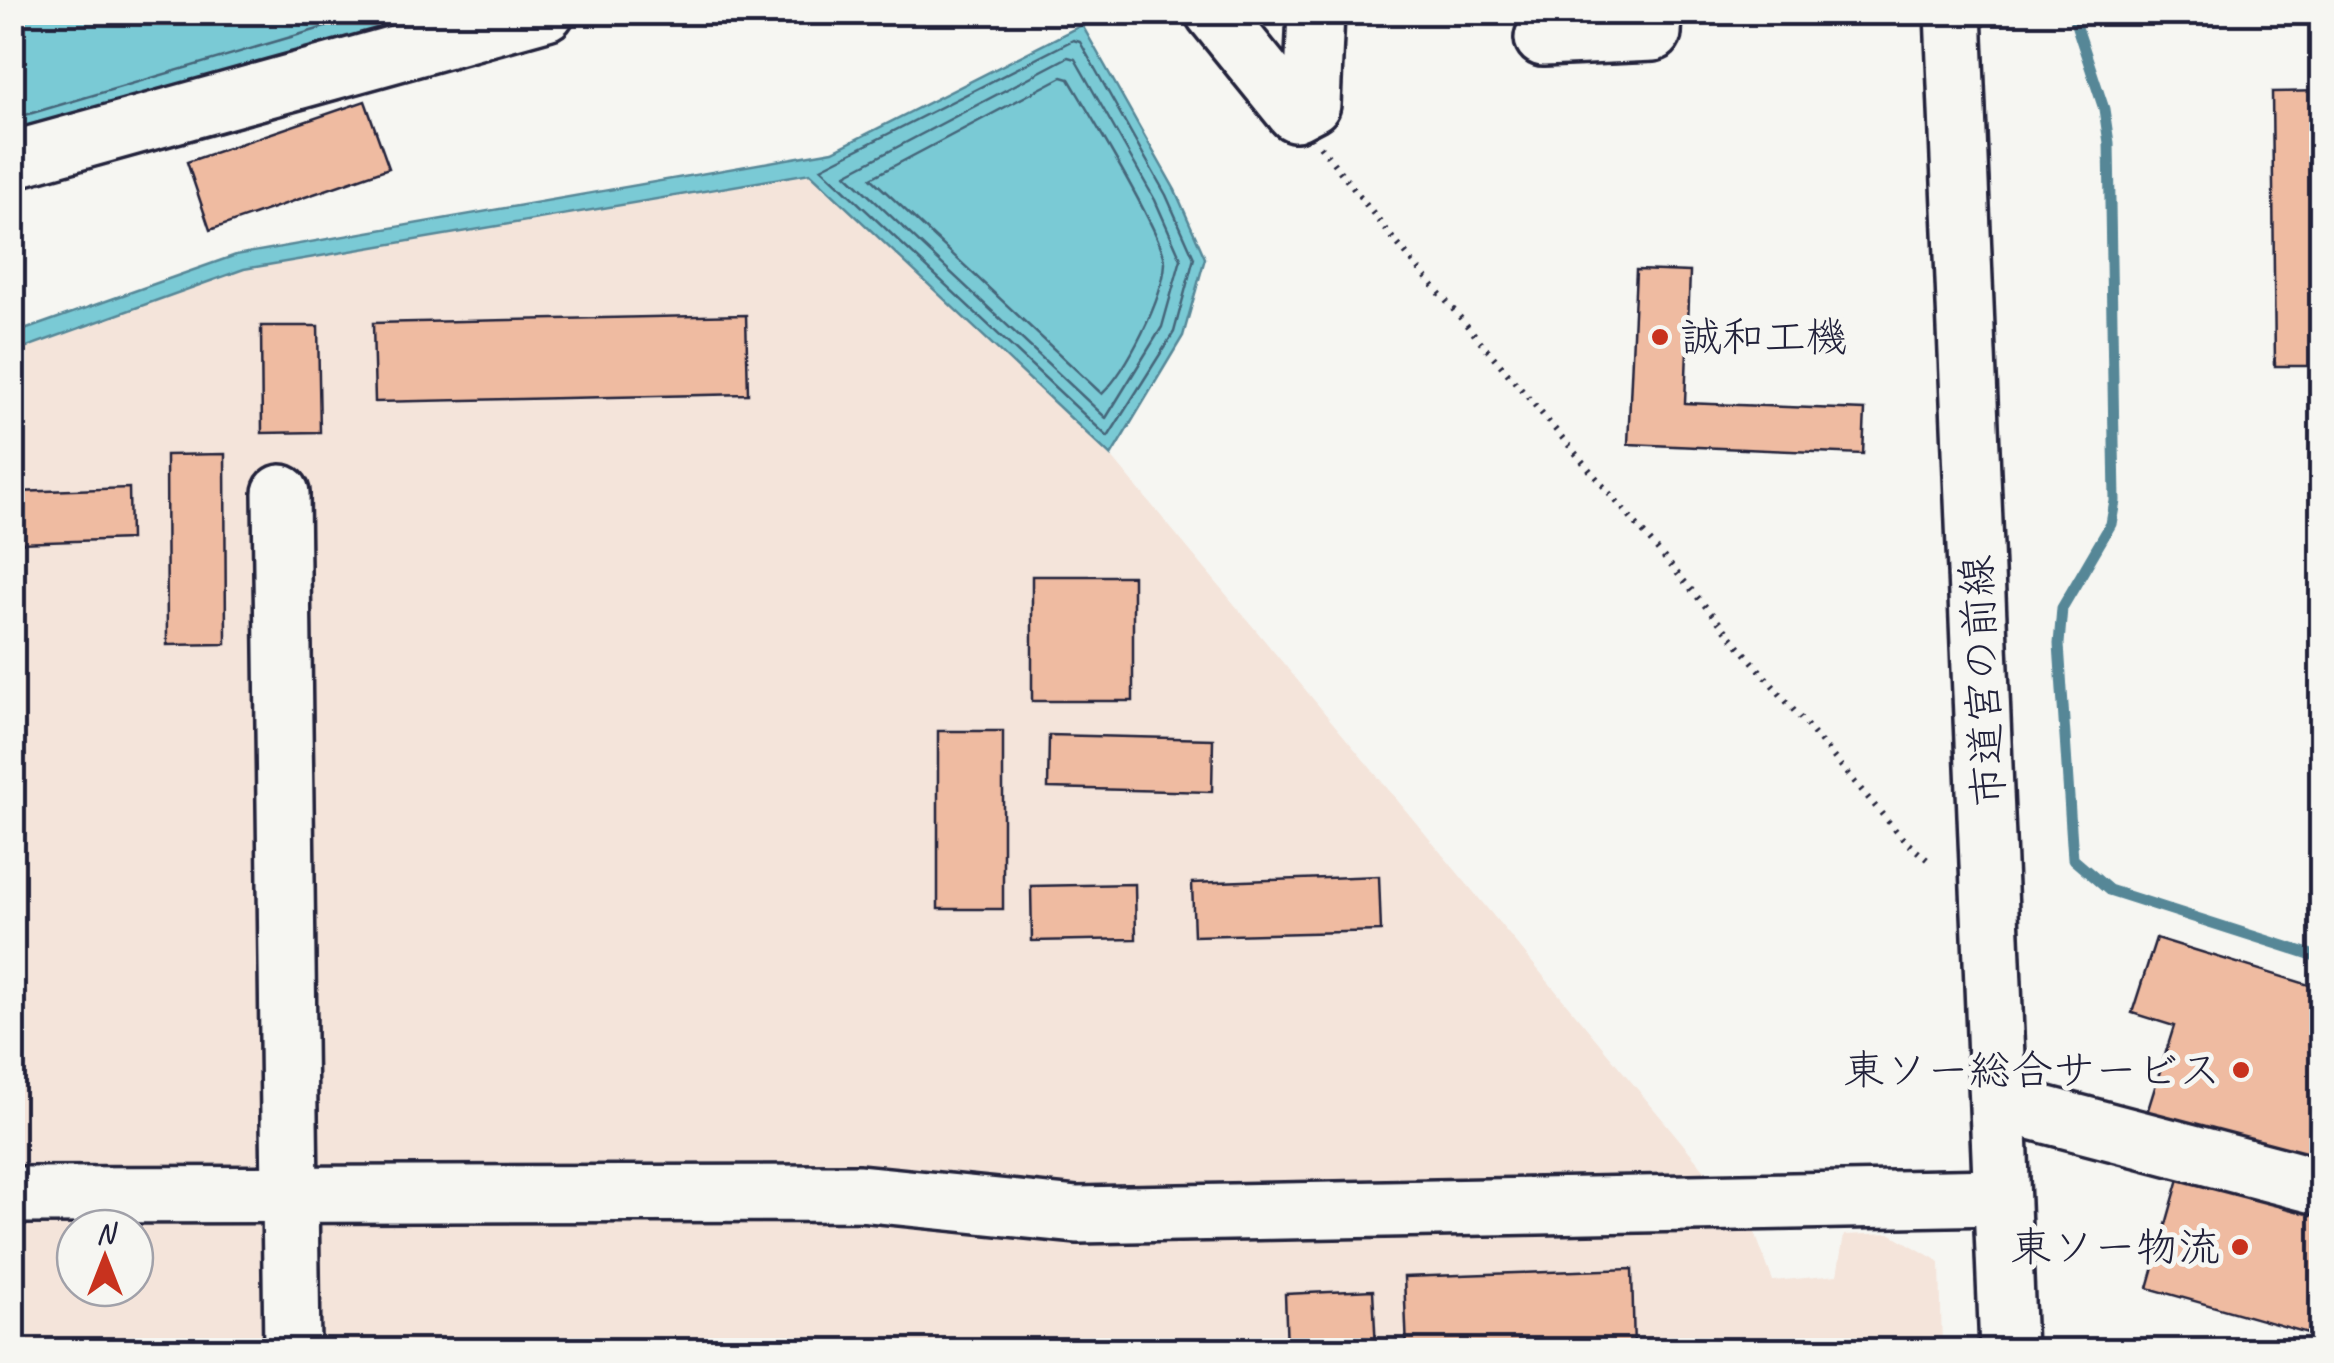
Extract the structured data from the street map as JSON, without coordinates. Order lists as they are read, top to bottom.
{
  "streets": {
    "street": ["市道宮の前線"]
  },
  "places": ["誠和工機", "東ソー総合サービス", "東ソー物流"],
  "north": "top"
}
